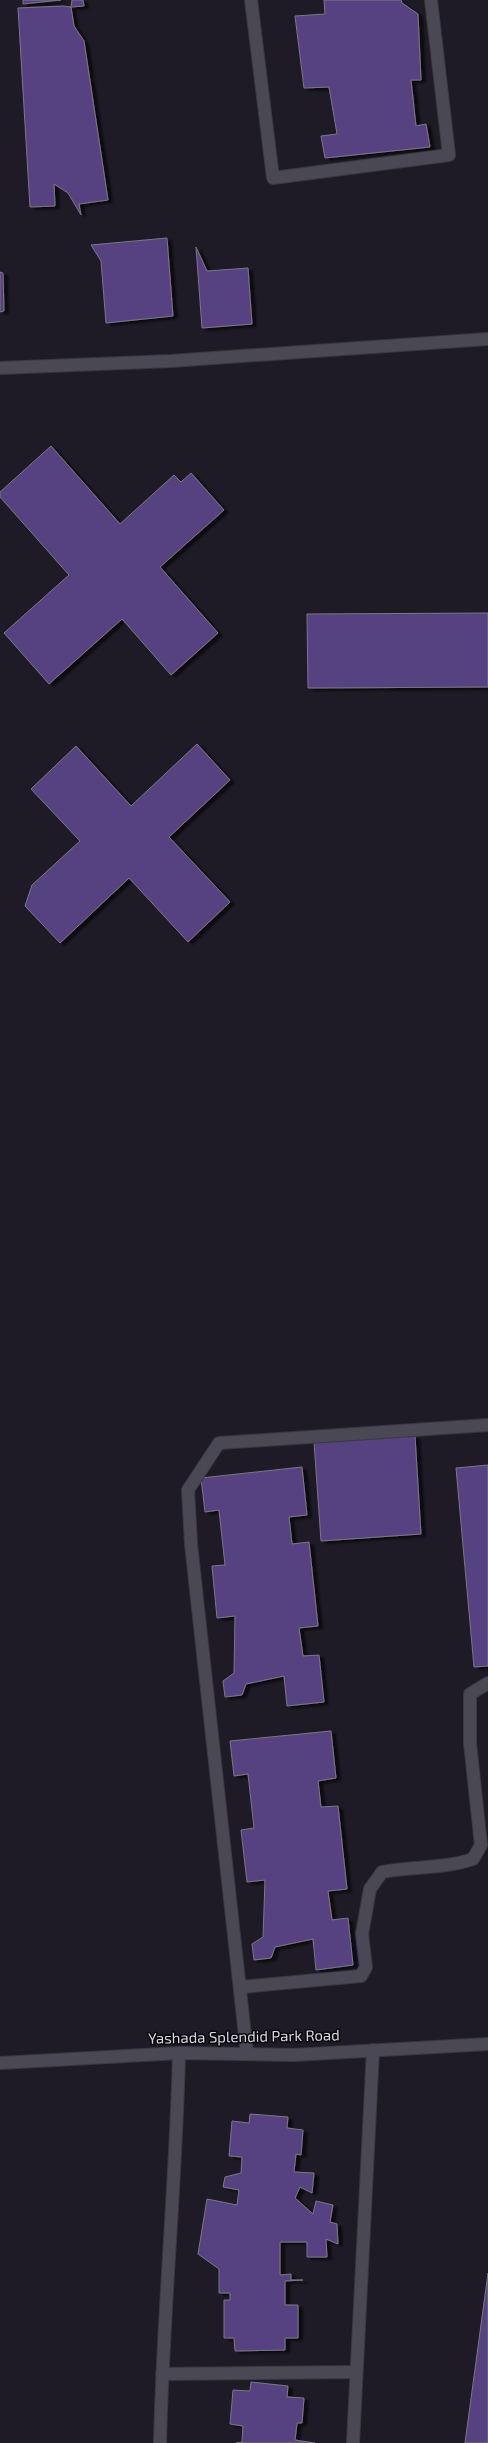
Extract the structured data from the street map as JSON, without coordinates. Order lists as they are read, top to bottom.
{
  "streets": {
    "street": ["Yashada Splendid Park Road"]
  }
}
